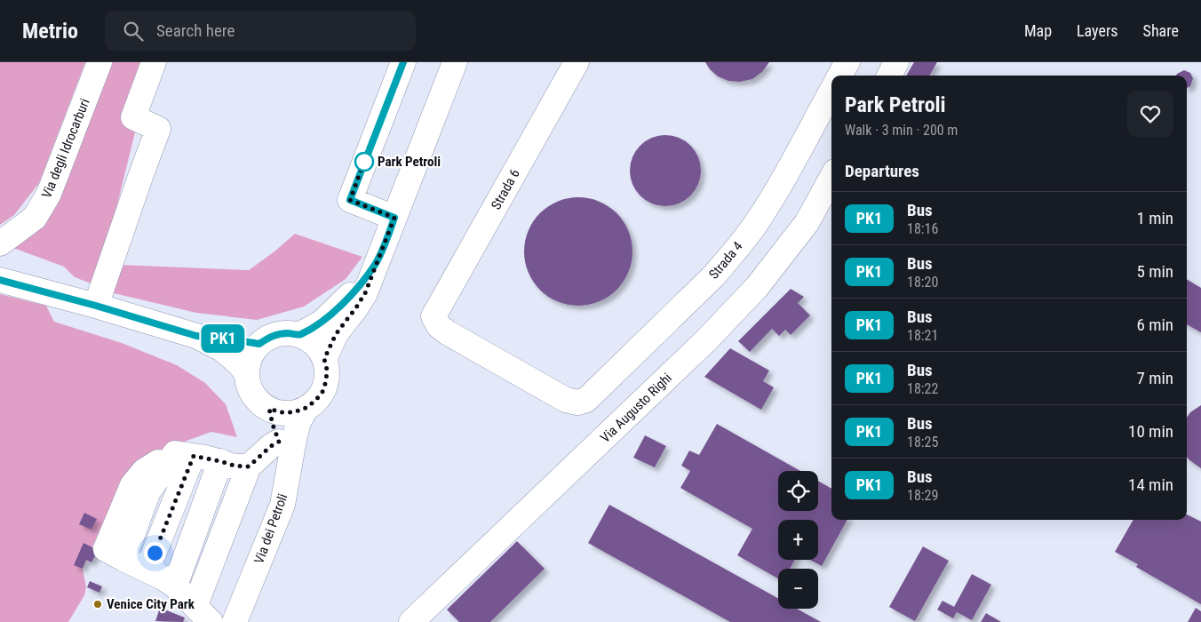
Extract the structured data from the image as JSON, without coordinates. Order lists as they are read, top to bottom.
{
  "streets": {
    "street": [
      "Via degli Idrocarburi",
      "Strada 6",
      "Strada 4",
      "Via Augusto Righi",
      "Via dei Petroli"
    ]
  },
  "crossings": [
    ["Strada 6", "Strada 4"]
  ],
  "places": ["Park Petroli", "Venice City Park"],
  "lines": ["bus line PK1"],
  "page": {
    "header": "Metrio",
    "search": "Search here",
    "nav": ["Map", "Layers", "Share"],
    "on_map": "PK1",
    "heading": [
      ["Park Petroli", "Walk · 3 min · 200 m"],
      "Departures"
    ],
    "list": [
      {
        "mark": "PK1",
        "name": "Bus",
        "note": "18:16",
        "value": "1 min"
      },
      {
        "mark": "PK1",
        "name": "Bus",
        "note": "18:20",
        "value": "5 min"
      },
      {
        "mark": "PK1",
        "name": "Bus",
        "note": "18:21",
        "value": "6 min"
      },
      {
        "mark": "PK1",
        "name": "Bus",
        "note": "18:22",
        "value": "7 min"
      },
      {
        "mark": "PK1",
        "name": "Bus",
        "note": "18:25",
        "value": "10 min"
      },
      {
        "mark": "PK1",
        "name": "Bus",
        "note": "18:29",
        "value": "14 min"
      }
    ],
    "map_buttons": ["+", "−"]
  }
}
